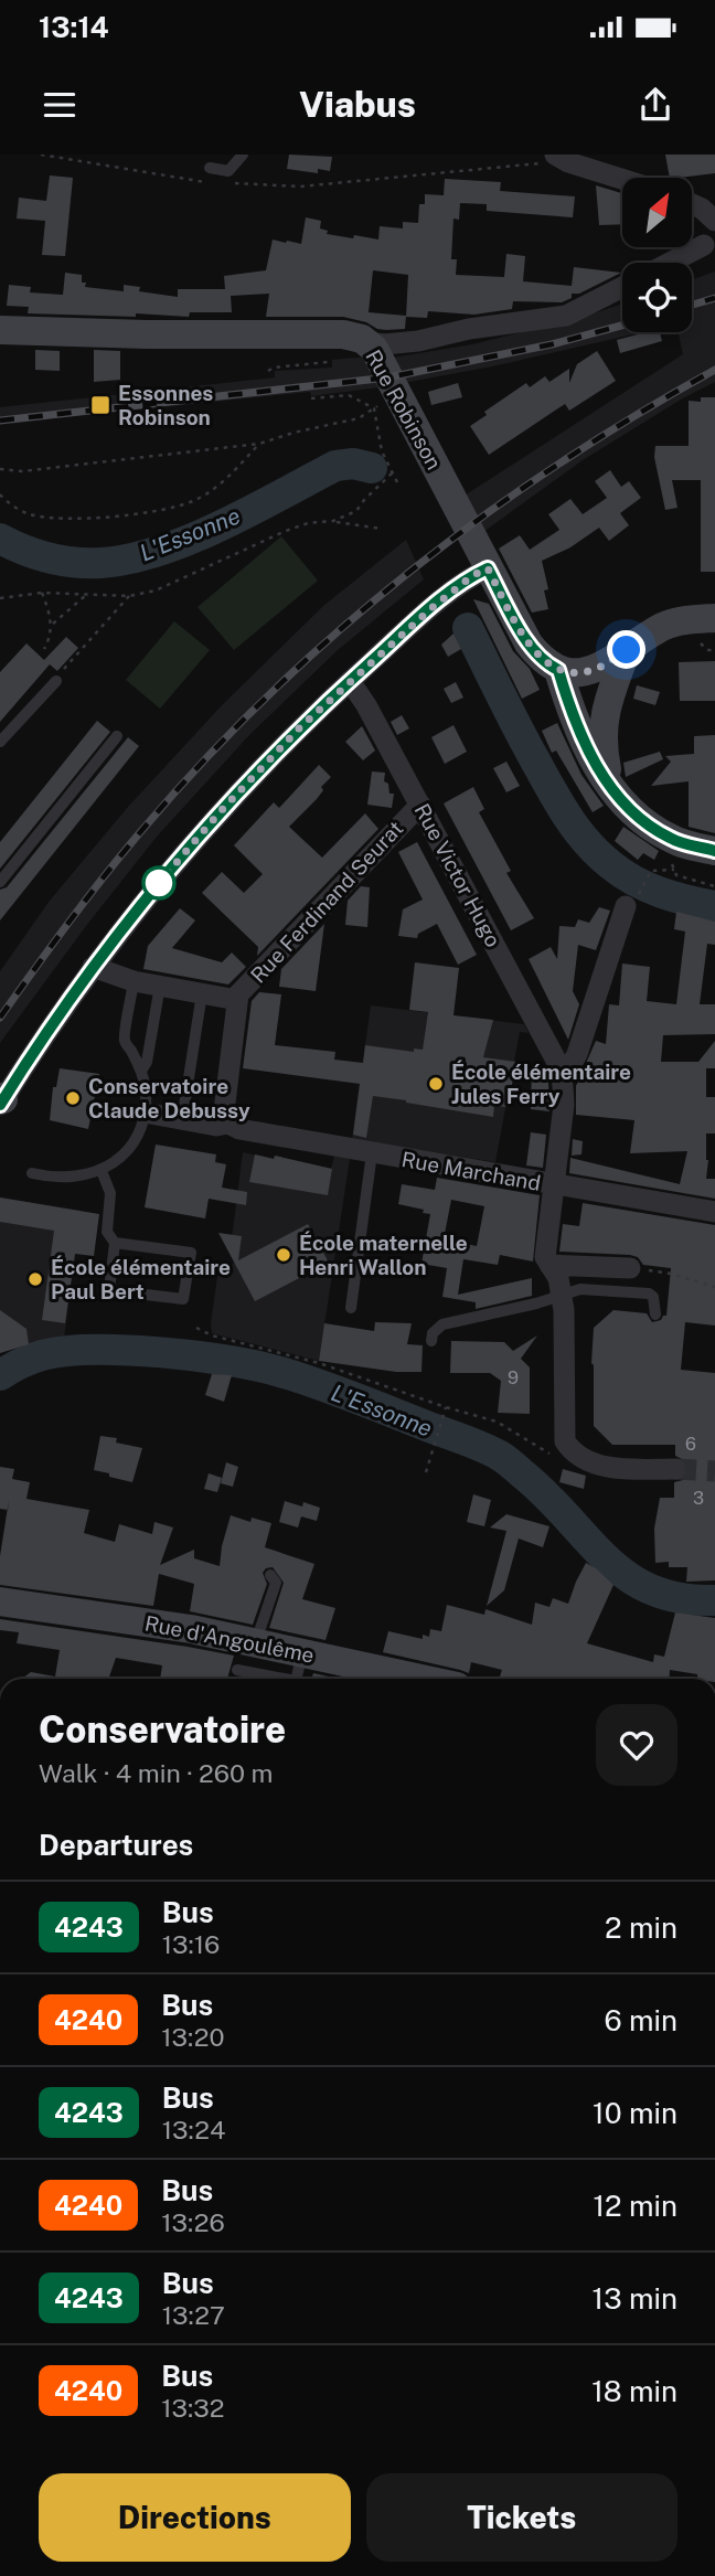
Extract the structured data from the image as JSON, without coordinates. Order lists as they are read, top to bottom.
{
  "streets": {
    "street": [
      "Rue Robinson",
      "Rue Victor Hugo",
      "Rue Ferdinand Seurat",
      "Rue Marchand",
      "Rue d'Angoulême"
    ]
  },
  "crossings": [
    ["Rue Victor Hugo", "Rue Ferdinand Seurat"]
  ],
  "water": ["L'Essonne"],
  "places": {
    "transit": ["Essonnes Robinson"],
    "other": [
      "École élémentaire Jules Ferry",
      "Conservatoire Claude Debussy",
      "École maternelle Henri Wallon",
      "École élémentaire Paul Bert"
    ]
  },
  "lines": ["bus line 4243"],
  "house_numbers": ["9", "6", "3"],
  "north": "top right",
  "page": {
    "status": "13:14",
    "header": "Viabus",
    "heading": [
      ["Conservatoire", "Walk · 4 min · 260 m"],
      "Departures"
    ],
    "list": [
      {
        "mark": "4243",
        "name": "Bus",
        "note": "13:16",
        "value": "2 min"
      },
      {
        "mark": "4240",
        "name": "Bus",
        "note": "13:20",
        "value": "6 min"
      },
      {
        "mark": "4243",
        "name": "Bus",
        "note": "13:24",
        "value": "10 min"
      },
      {
        "mark": "4240",
        "name": "Bus",
        "note": "13:26",
        "value": "12 min"
      },
      {
        "mark": "4243",
        "name": "Bus",
        "note": "13:27",
        "value": "13 min"
      },
      {
        "mark": "4240",
        "name": "Bus",
        "note": "13:32",
        "value": "18 min"
      }
    ],
    "buttons": ["Directions", "Tickets"]
  }
}
